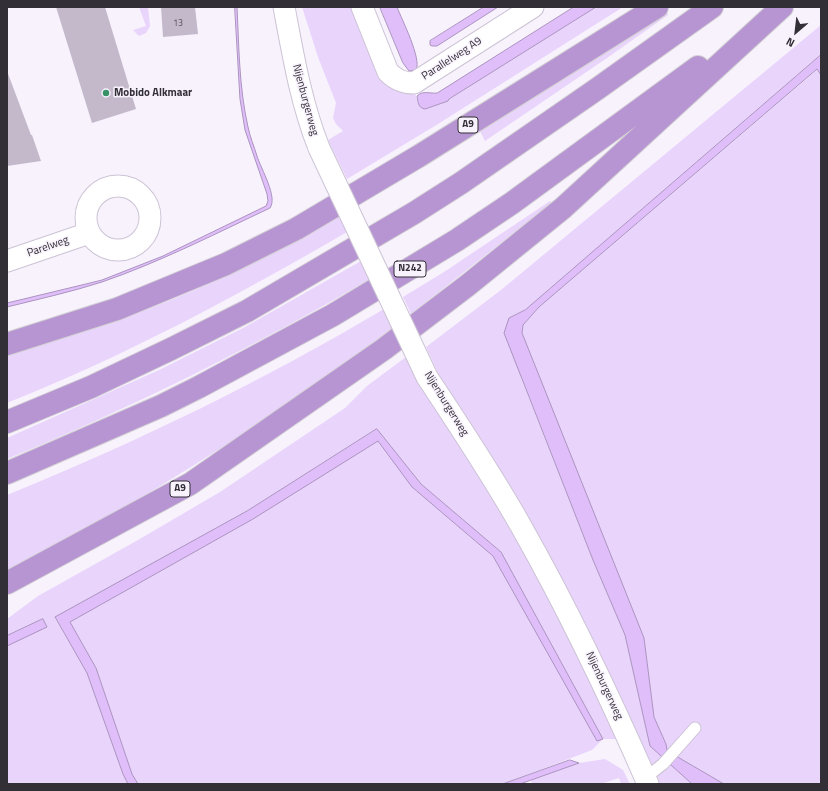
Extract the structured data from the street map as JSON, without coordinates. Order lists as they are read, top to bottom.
{
  "streets": {
    "highway": ["A9", "N242"],
    "street": ["Parallelweg A9", "Nijenburgerweg", "Parelweg"]
  },
  "crossings": [
    ["A9", "N242"]
  ],
  "places": ["Mobido Alkmaar"],
  "house_numbers": ["13"],
  "north": "bottom left"
}
